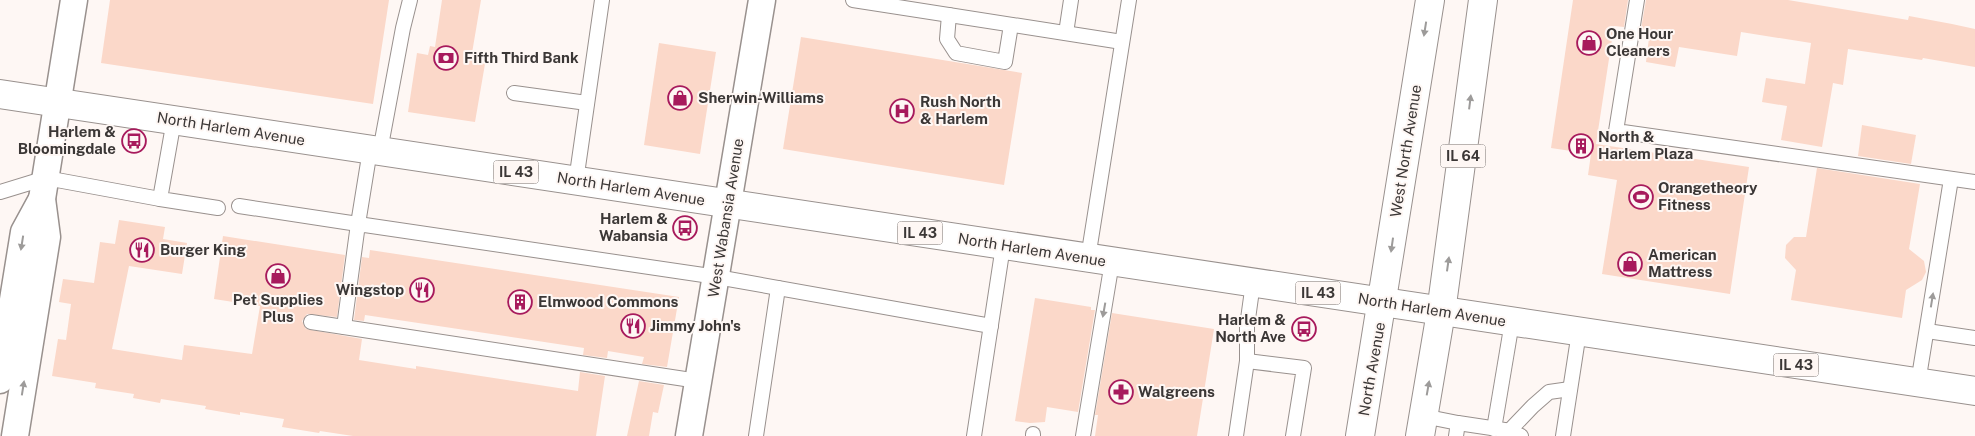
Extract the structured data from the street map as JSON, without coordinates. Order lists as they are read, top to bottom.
{
  "streets": {
    "main road": [
      "North Harlem Avenue",
      "West North Avenue",
      "IL 64",
      "IL 43",
      "North Avenue"
    ],
    "street": ["West Wabansia Avenue"]
  },
  "crossings": [
    ["North Harlem Avenue", "West North Avenue"],
    ["North Harlem Avenue", "IL 64"],
    ["North Harlem Avenue", "West Wabansia Avenue"],
    ["North Harlem Avenue", "North Avenue"],
    ["West North Avenue", "North Avenue"]
  ],
  "places": {
    "shop": [
      "One Hour Cleaners",
      "Sherwin-Williams",
      "American Mattress",
      "Pet Supplies Plus"
    ],
    "bank": ["Fifth Third Bank"],
    "hospital": ["Rush North & Harlem"],
    "bus stop": ["Harlem & Bloomingdale", "Harlem & Wabansia", "Harlem & North Ave"],
    "building": ["North & Harlem Plaza", "Elmwood Commons"],
    "sports": ["Orangetheory Fitness"],
    "restaurant": ["Burger King", "Wingstop", "Jimmy John's"],
    "pharmacy": ["Walgreens"]
  }
}
